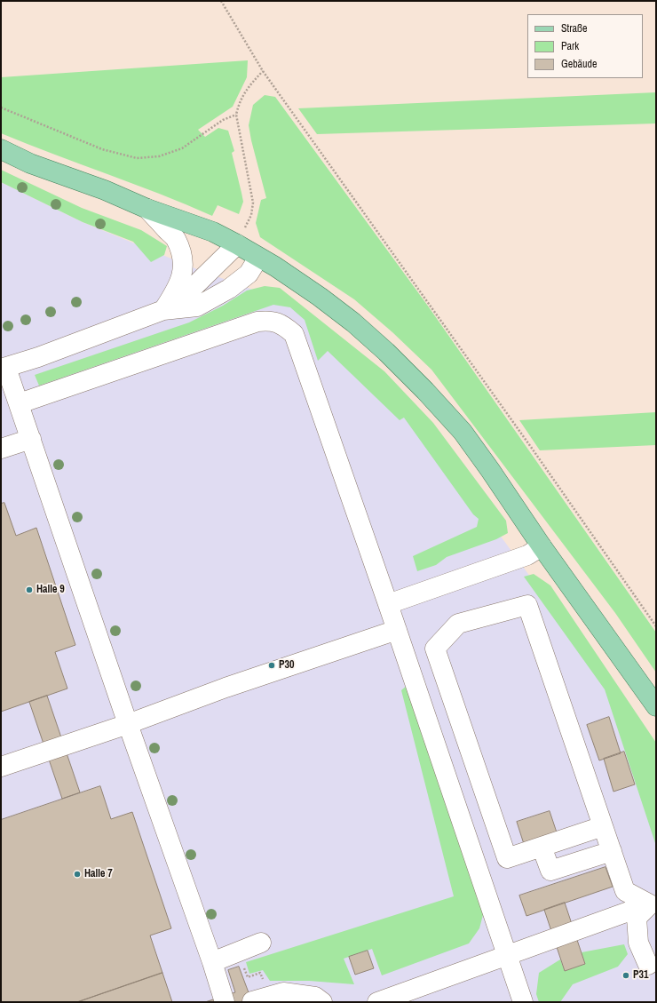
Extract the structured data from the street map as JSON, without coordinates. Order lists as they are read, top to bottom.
{
  "places": [
    "Halle 9",
    "P30",
    "Halle 7",
    "P31"
  ],
  "legend": ["Straße", "Park", "Gebäude"]
}
